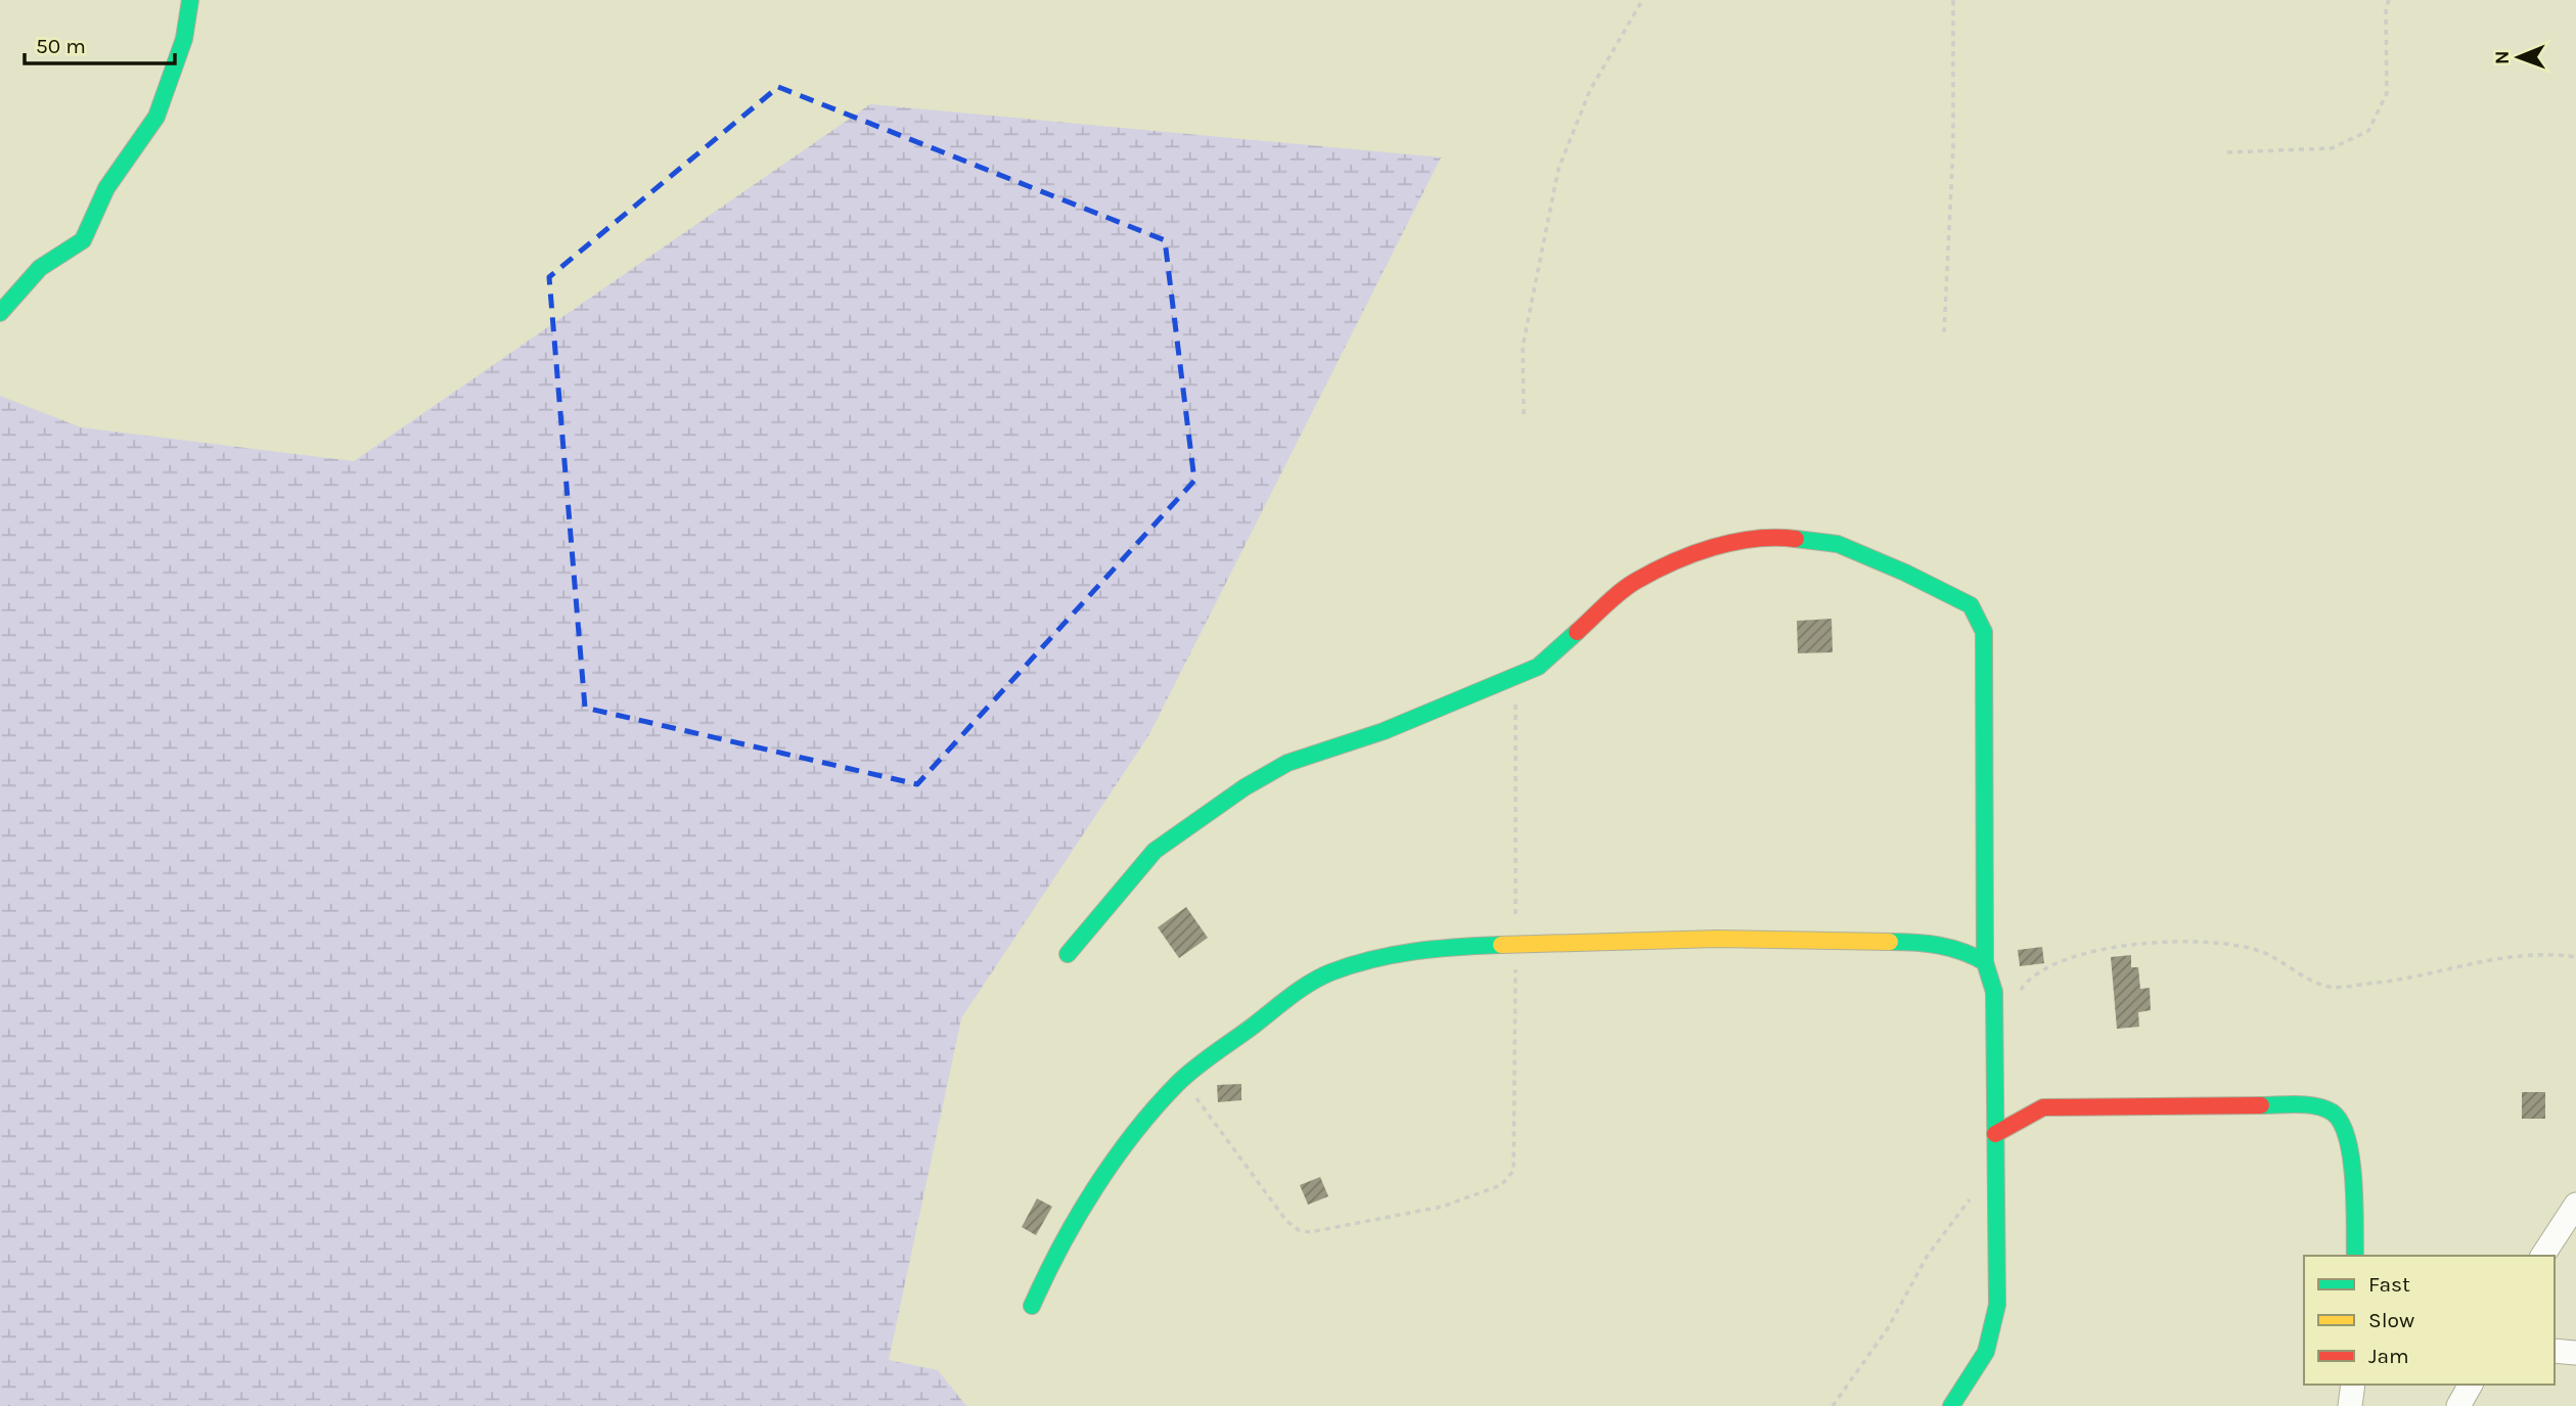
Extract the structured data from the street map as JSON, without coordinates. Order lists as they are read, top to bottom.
{
  "legend": ["Fast", "Slow", "Jam"],
  "scale_bar": "50 m",
  "north": "left"
}
